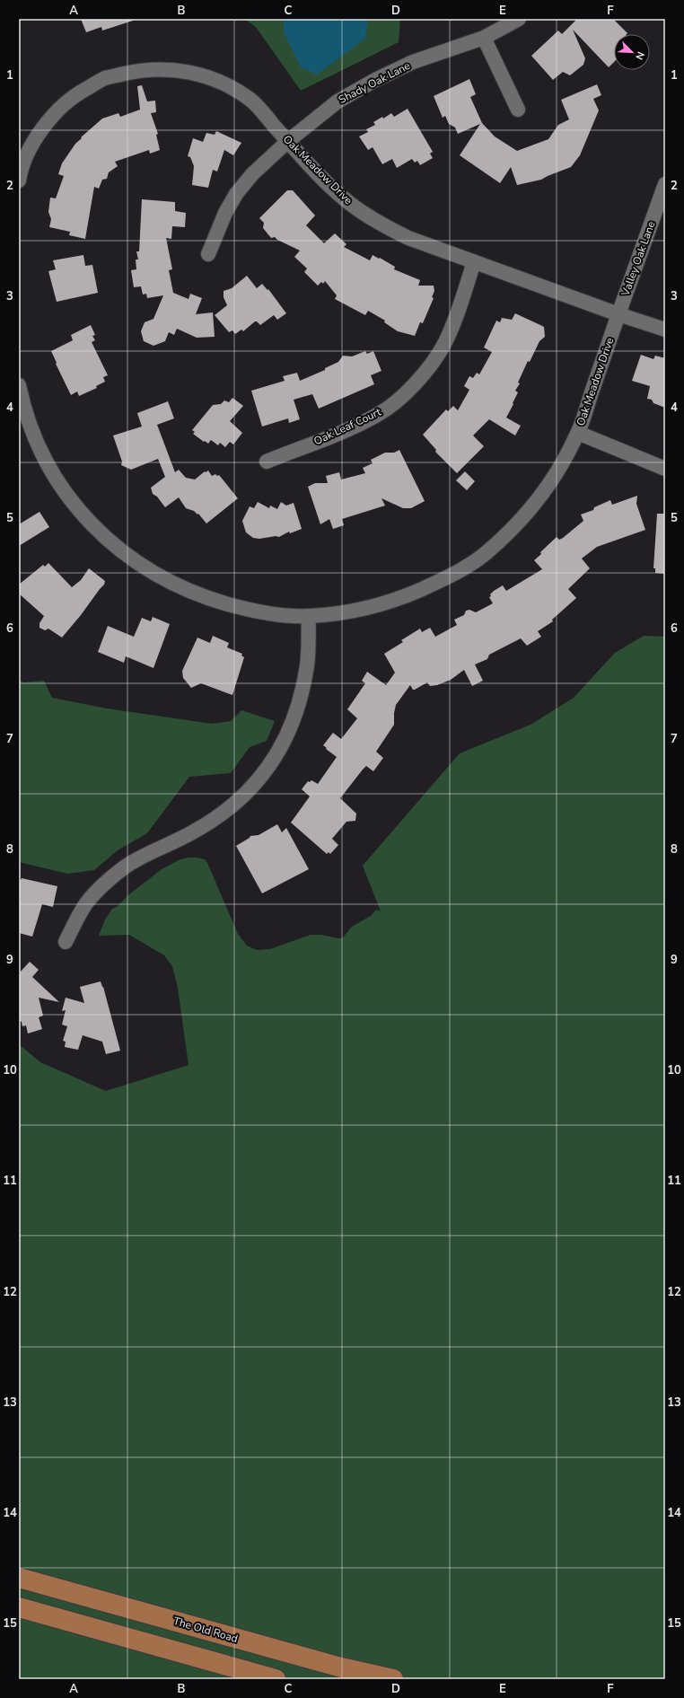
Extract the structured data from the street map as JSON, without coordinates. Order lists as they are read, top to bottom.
{
  "streets": {
    "main road": ["The Old Road"],
    "street": [
      "Shady Oak Lane",
      "Oak Meadow Drive",
      "Valley Oak Lane",
      "Oak Leaf Court"
    ]
  },
  "crossings": [
    ["Shady Oak Lane", "Oak Meadow Drive"],
    ["Oak Meadow Drive", "Valley Oak Lane"],
    ["Oak Meadow Drive", "Oak Leaf Court"]
  ],
  "north": "bottom right",
  "grid": {
    "columns": [
      "A",
      "B",
      "C",
      "D",
      "E",
      "F"
    ],
    "rows": [
      "1",
      "2",
      "3",
      "4",
      "5",
      "6",
      "7",
      "8",
      "9",
      "10",
      "11",
      "12",
      "13",
      "14",
      "15"
    ]
  }
}
